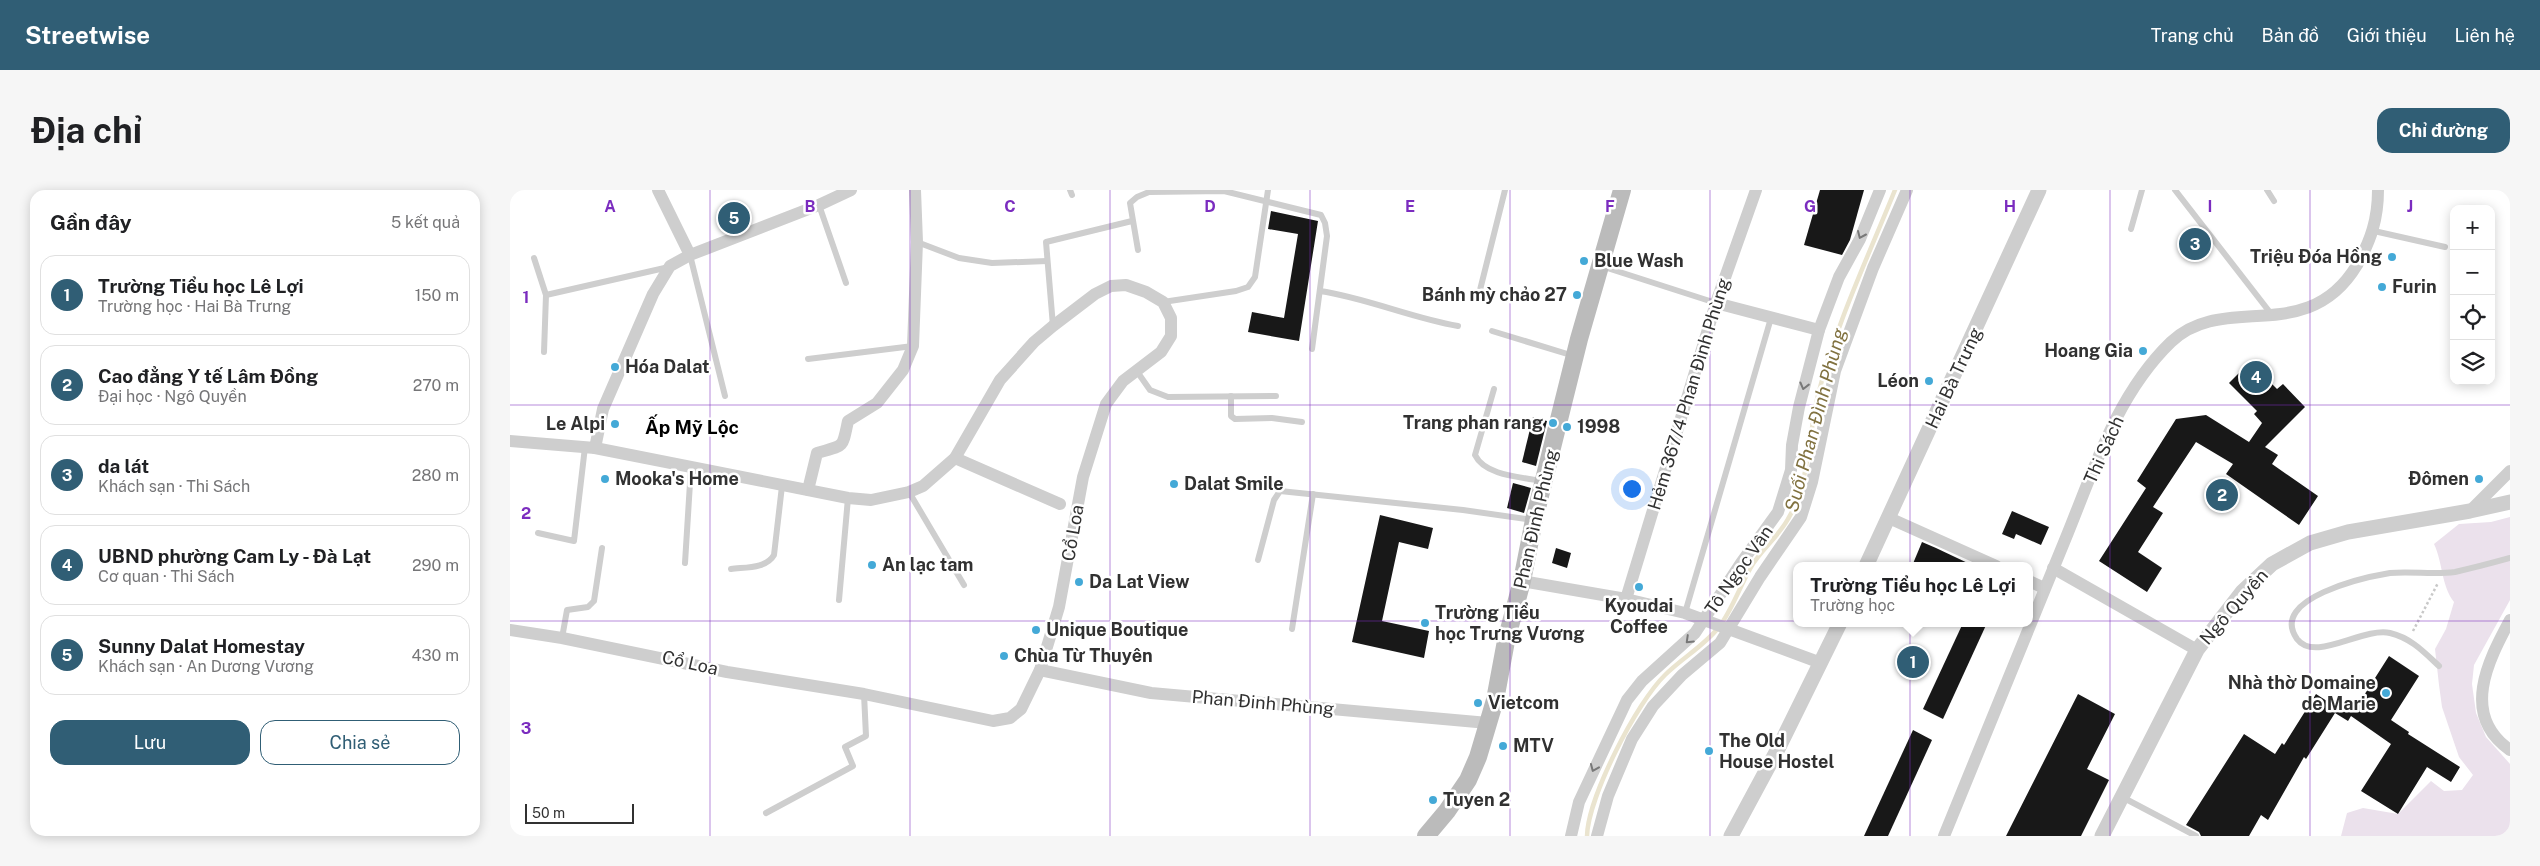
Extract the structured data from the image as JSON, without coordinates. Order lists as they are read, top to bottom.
{
  "streets": {
    "main road": ["Phan Đình Phùng"],
    "street": [
      "Hai Bà Trưng",
      "Hẻm 367/4 Phan Đình Phùng",
      "Thi Sách",
      "Cổ Loa",
      "Tô Ngọc Vân",
      "Ngô Quyền",
      "Phan Đinh Phùng"
    ]
  },
  "crossings": [
    ["Phan Đình Phùng", "Phan Đinh Phùng"],
    ["Cổ Loa", "Phan Đinh Phùng"]
  ],
  "districts": ["Ấp Mỹ Lộc"],
  "water": ["Suối Phan Đình Phùng"],
  "places": [
    "Triệu Đóa Hồng",
    "Blue Wash",
    "Furin",
    "Bánh mỳ chảo 27",
    "Hoang Gia",
    "Hóa Dalat",
    "Léon",
    "Trang phan rang",
    "Le Alpi",
    "1998",
    "Mooka's Home",
    "Đômen",
    "Dalat Smile",
    "An lạc tam",
    "Da Lat View",
    "Kyoudai Coffee",
    "Trường Tiểu học Trưng Vương",
    "Unique Boutique",
    "Chùa Từ Thuyên",
    "Nhà thờ Domaine de Marie",
    "Vietcom",
    "MTV",
    "The Old House Hostel",
    "Tuyen 2"
  ],
  "scale_bar": "50 m",
  "page": {
    "header": "Streetwise",
    "nav": [
      "Trang chủ",
      "Bản đồ",
      "Giới thiệu",
      "Liên hệ"
    ],
    "buttons": [
      "Chỉ đường",
      ["Lưu", "Chia sẻ"]
    ],
    "title": "Địa chỉ",
    "heading": ["Gần đây", "5 kết quả"],
    "pins": [
      "5",
      "3",
      "4",
      "2",
      "1"
    ],
    "map_buttons": ["+", "−"],
    "list": [
      {
        "mark": "1",
        "name": "Trường Tiểu học Lê Lợi",
        "note": "Trường học · Hai Bà Trưng",
        "value": "150 m"
      },
      {
        "mark": "2",
        "name": "Cao đẳng Y tế Lâm Đồng",
        "note": "Đại học · Ngô Quyền",
        "value": "270 m"
      },
      {
        "mark": "3",
        "name": "da lát",
        "note": "Khách sạn · Thi Sách",
        "value": "280 m"
      },
      {
        "mark": "4",
        "name": "UBND phường Cam Ly - Đà Lạt",
        "note": "Cơ quan · Thi Sách",
        "value": "290 m"
      },
      {
        "mark": "5",
        "name": "Sunny Dalat Homestay",
        "note": "Khách sạn · An Dương Vương",
        "value": "430 m"
      }
    ],
    "popup": ["Trường Tiểu học Lê Lợi", "Trường học"],
    "scale": "50 m"
  },
  "grid": {
    "columns": [
      "A",
      "B",
      "C",
      "D",
      "E",
      "F",
      "G",
      "H",
      "I",
      "J"
    ],
    "rows": ["1", "2", "3"]
  }
}
